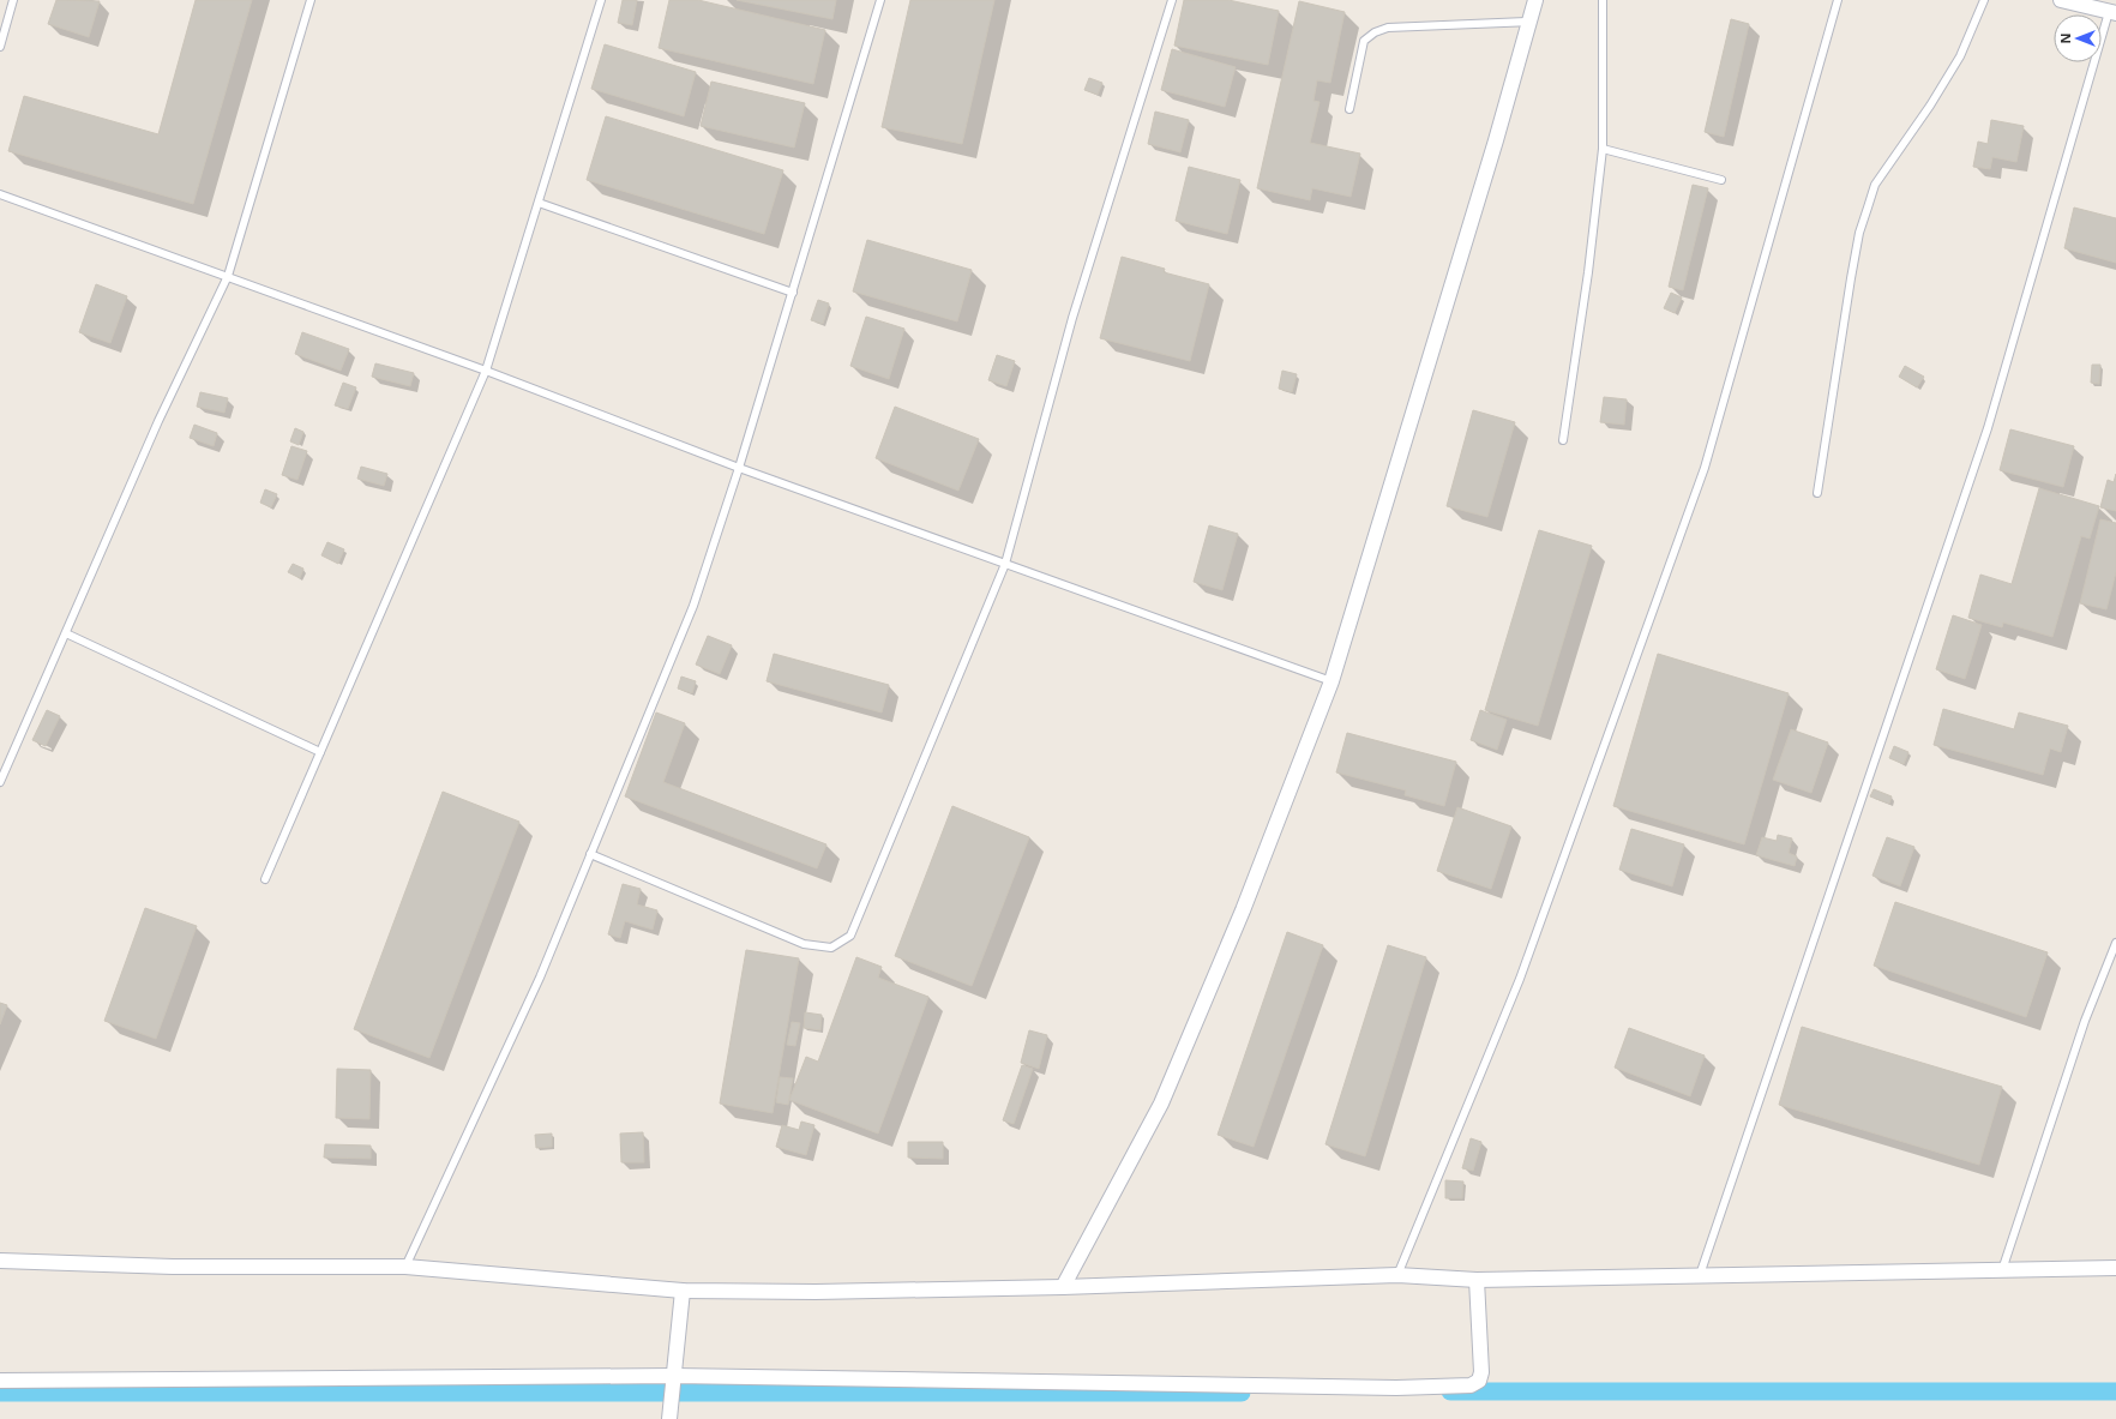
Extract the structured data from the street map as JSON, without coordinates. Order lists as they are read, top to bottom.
{
  "north": "left"
}
